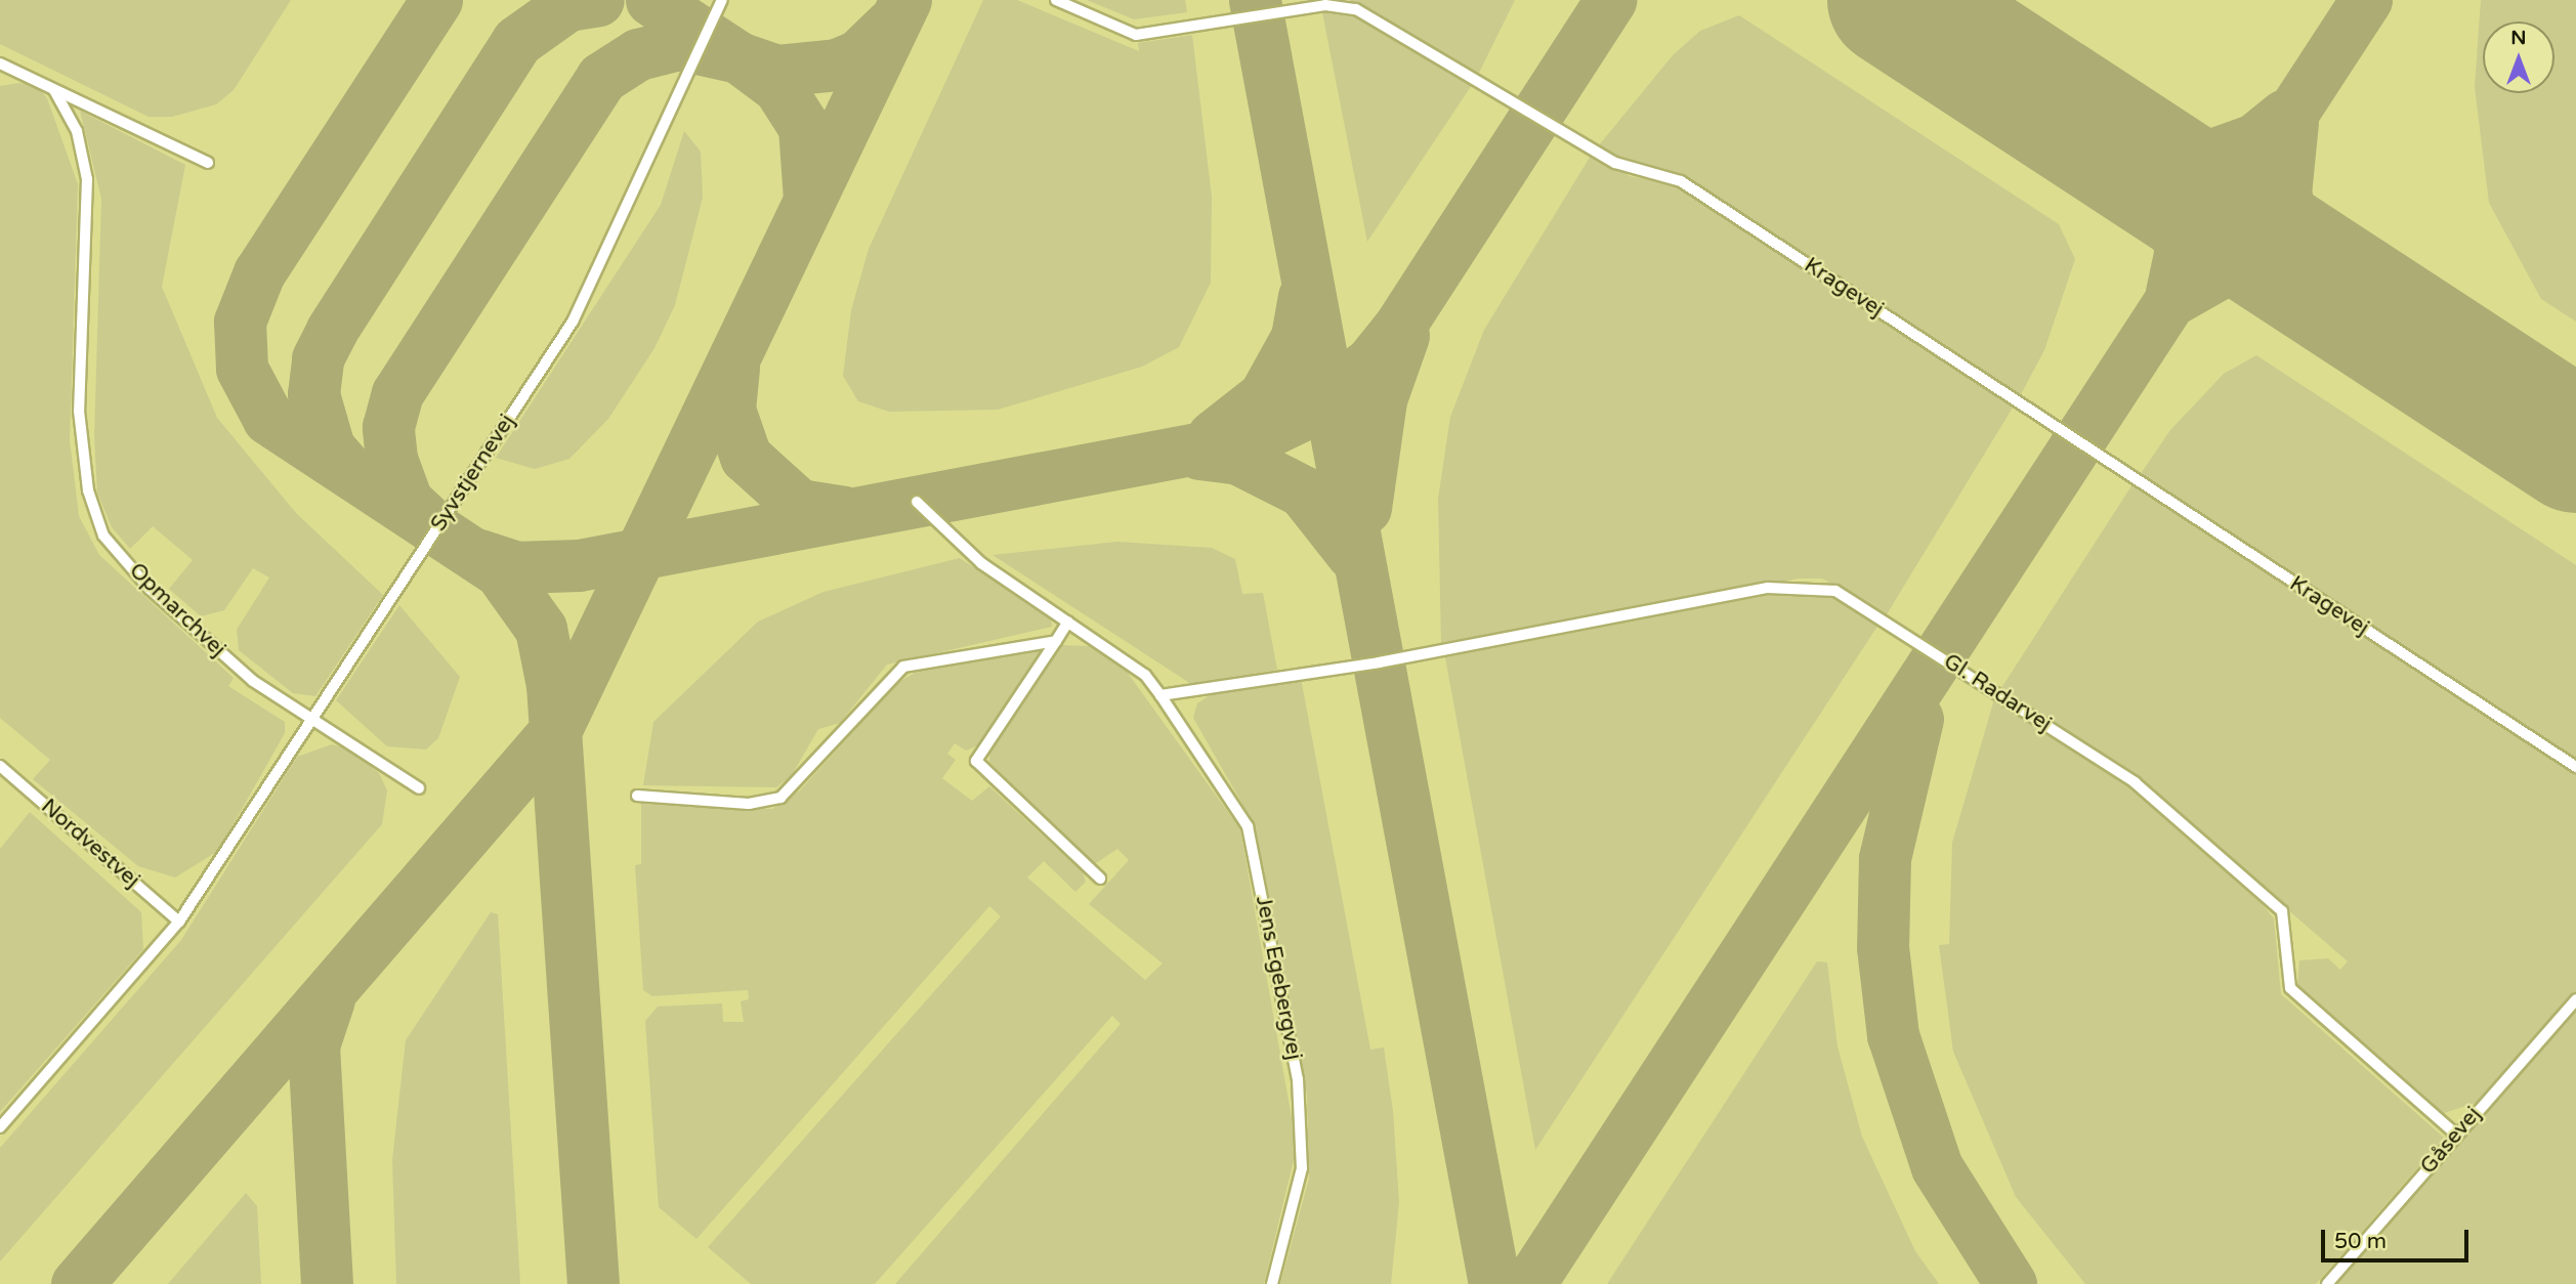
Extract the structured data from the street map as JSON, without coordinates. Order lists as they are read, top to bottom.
{
  "streets": {
    "lane": [
      "Kragevej",
      "Syvstjernevej",
      "Opmarchvej",
      "Gl. Radarvej",
      "Nordvestvej",
      "Jens Egebergvej",
      "Gåsevej"
    ]
  },
  "crossings": [
    ["Syvstjernevej", "Opmarchvej"],
    ["Syvstjernevej", "Nordvestvej"],
    ["Gl. Radarvej", "Jens Egebergvej"],
    ["Gl. Radarvej", "Gåsevej"]
  ],
  "scale_bar": "50 m",
  "north": "top"
}
